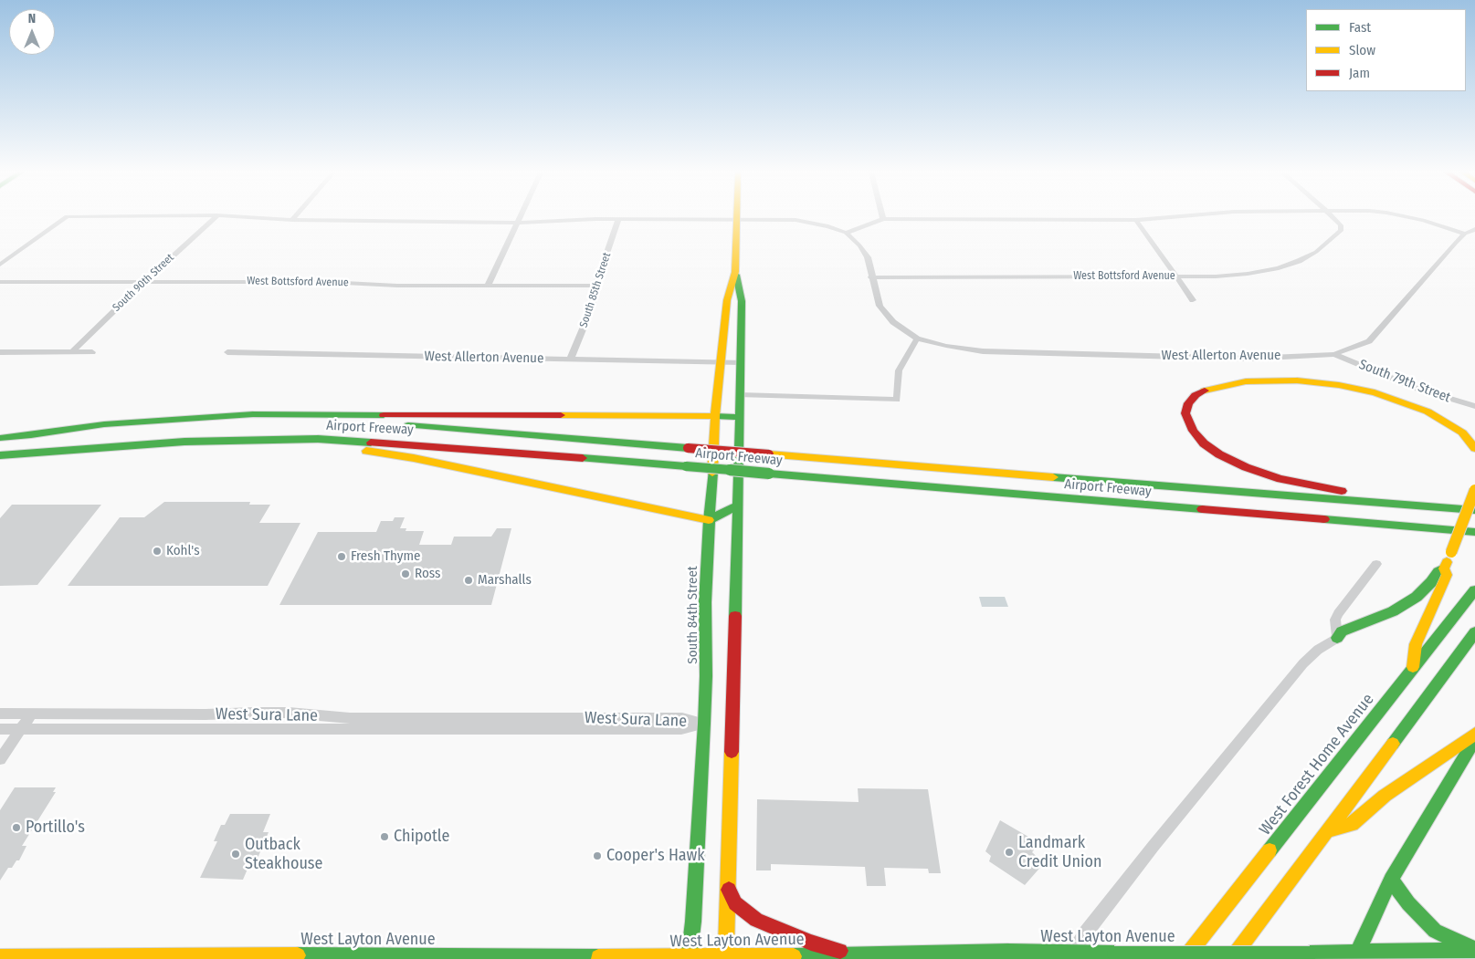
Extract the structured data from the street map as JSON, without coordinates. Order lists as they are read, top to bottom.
{
  "streets": {
    "main road": [
      "Airport Freeway",
      "South 84th Street",
      "West Forest Home Avenue",
      "West Layton Avenue"
    ],
    "street": [
      "West Bottsford Avenue",
      "South 90th Street",
      "South 85th Street",
      "West Allerton Avenue",
      "South 79th Street",
      "West Sura Lane"
    ]
  },
  "crossings": [
    ["West Bottsford Avenue", "South 90th Street"],
    ["West Bottsford Avenue", "South 85th Street"],
    ["South 85th Street", "West Allerton Avenue"],
    ["West Allerton Avenue", "South 79th Street"],
    ["West Allerton Avenue", "South 84th Street"],
    ["South 84th Street", "West Sura Lane"],
    ["South 84th Street", "West Layton Avenue"]
  ],
  "places": [
    "Kohl's",
    "Fresh Thyme",
    "Ross",
    "Marshalls",
    "Portillo's",
    "Chipotle",
    "Landmark Credit Union",
    "Outback Steakhouse",
    "Cooper's Hawk"
  ],
  "legend": ["Fast", "Slow", "Jam"],
  "north": "top"
}
